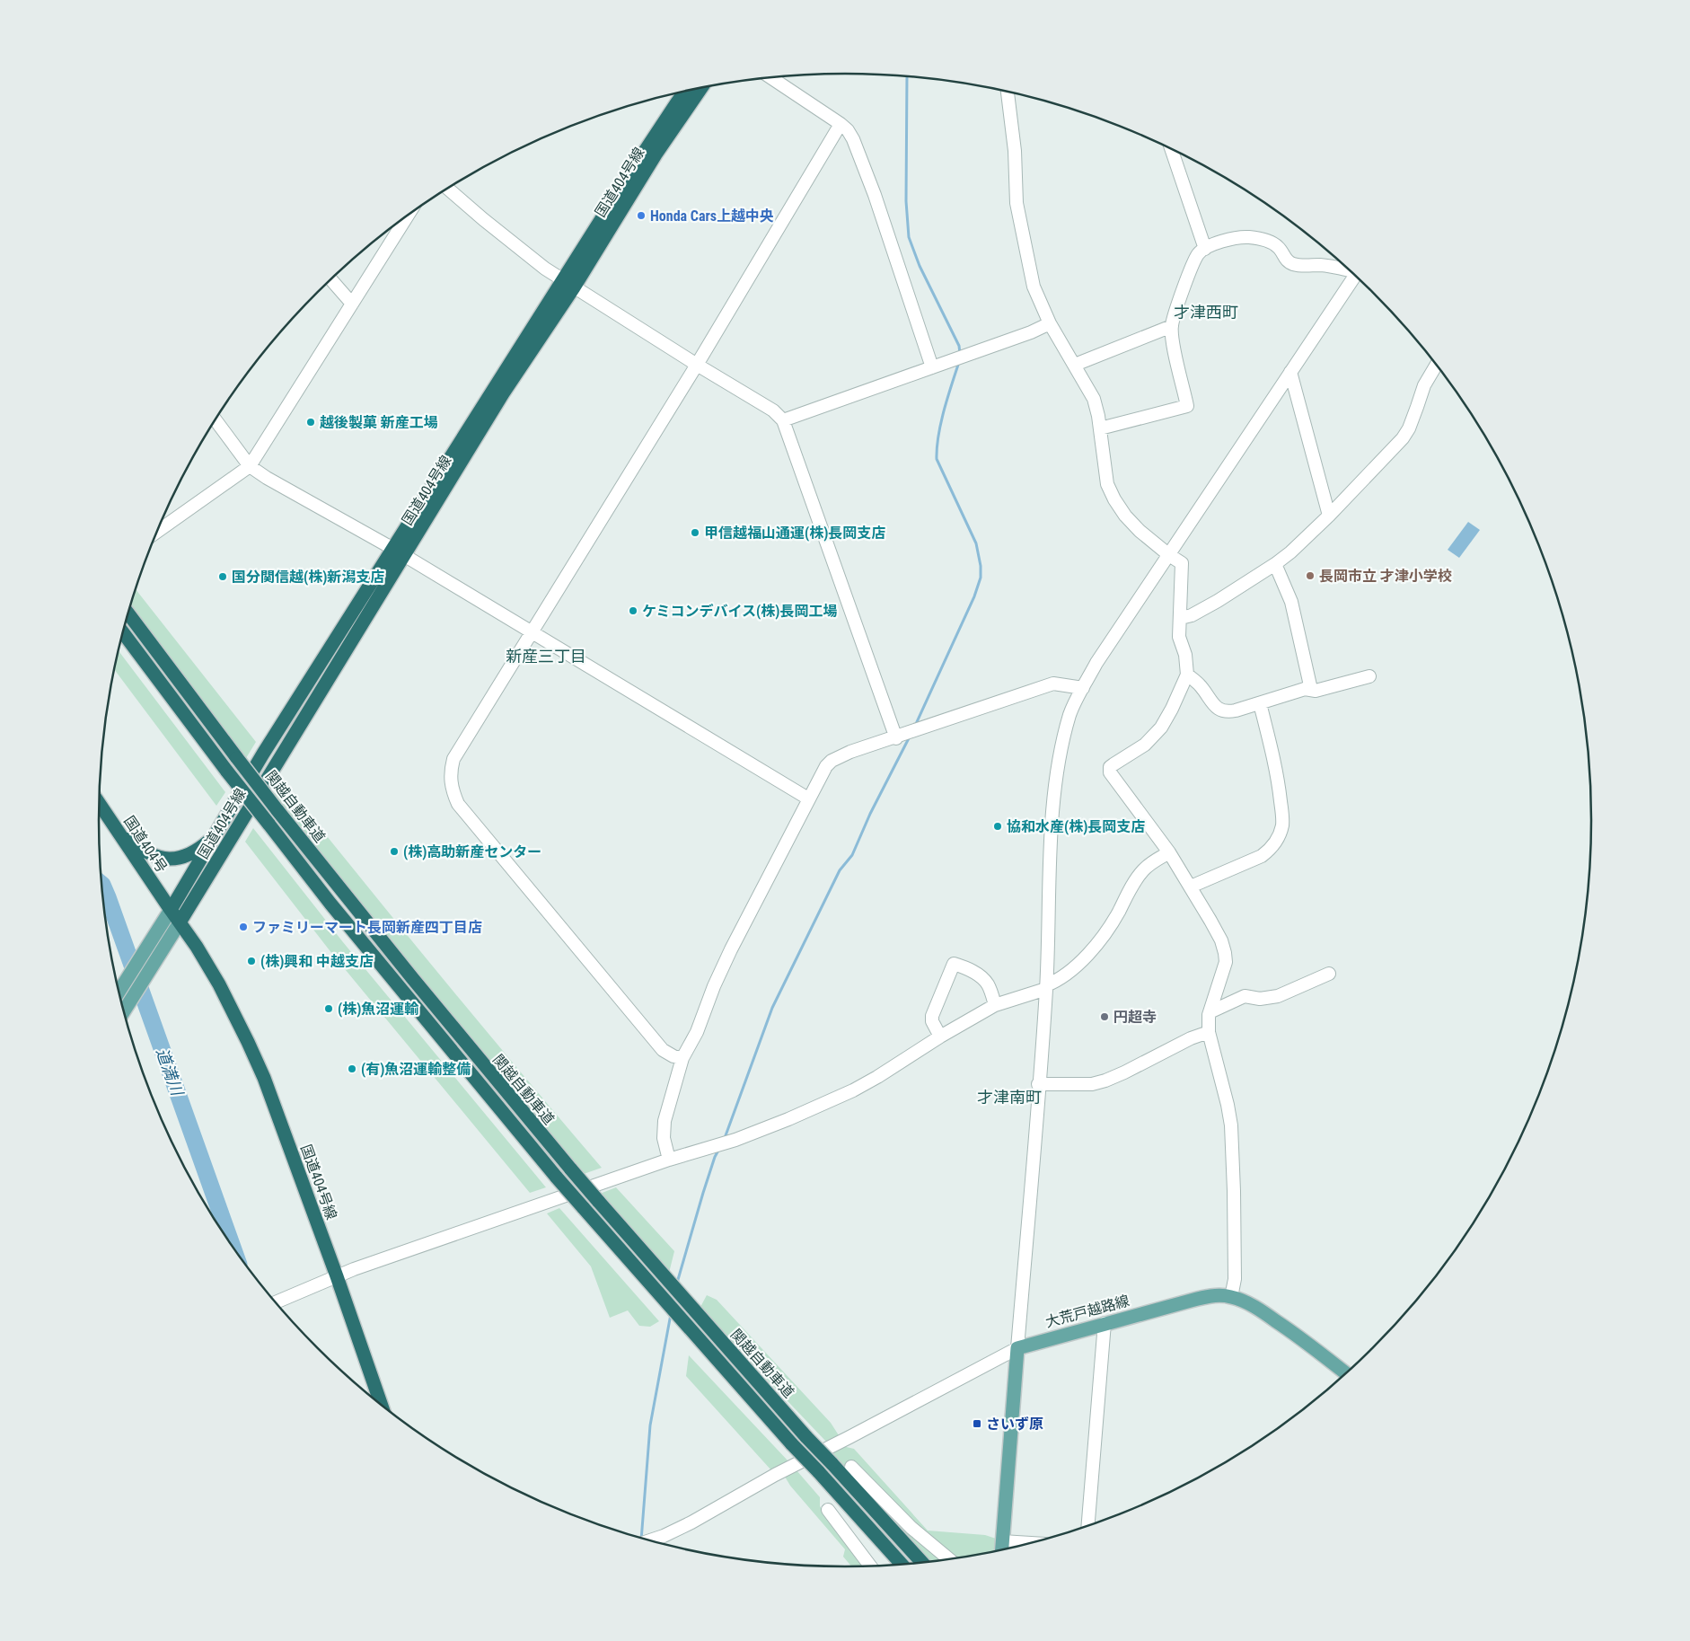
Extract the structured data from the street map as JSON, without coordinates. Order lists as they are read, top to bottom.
{
  "streets": {
    "highway": ["国道404号線", "関越自動車道", "国道404号"],
    "main road": ["大荒戸越路線"]
  },
  "crossings": [
    ["国道404号線", "国道404号"]
  ],
  "districts": ["才津西町", "新産三丁目", "才津南町"],
  "water": ["道満川"],
  "places": {
    "other": [
      "Honda Cars上越中央",
      "越後製菓 新産工場",
      "甲信越福山通運(株)長岡支店",
      "長岡市立 才津小学校",
      "国分関信越(株)新潟支店",
      "ケミコンデバイス(株)長岡工場",
      "協和水産(株)長岡支店",
      "(株)高助新産センター",
      "ファミリーマート長岡新産四丁目店",
      "(株)興和 中越支店",
      "(株)魚沼運輸",
      "円超寺",
      "(有)魚沼運輸整備"
    ],
    "transit": ["さいず原"]
  }
}
